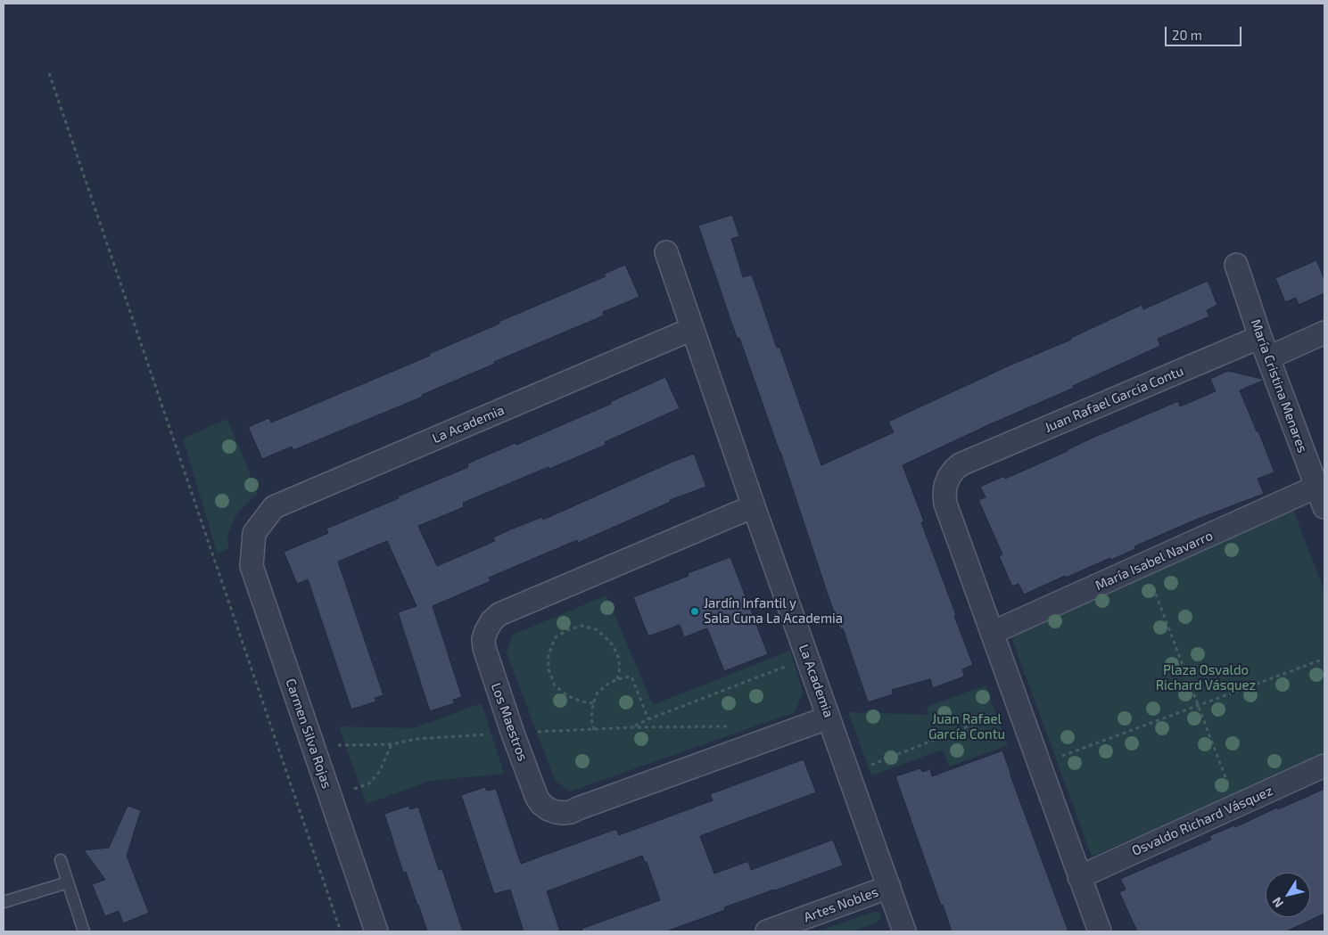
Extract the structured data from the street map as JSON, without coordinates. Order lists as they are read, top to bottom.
{
  "streets": {
    "street": [
      "María Cristina Menares",
      "Juan Rafael García Contu",
      "La Academia",
      "María Isabel Navarro",
      "Los Maestros",
      "Carmen Silva Rojas",
      "Osvaldo Richard Vásquez",
      "Artes Nobles"
    ]
  },
  "crossings": [
    ["María Cristina Menares", "Juan Rafael García Contu"],
    ["María Cristina Menares", "María Isabel Navarro"],
    ["Juan Rafael García Contu", "María Isabel Navarro"],
    ["Juan Rafael García Contu", "Osvaldo Richard Vásquez"],
    ["La Academia", "Los Maestros"],
    ["La Academia", "Carmen Silva Rojas"],
    ["La Academia", "Artes Nobles"]
  ],
  "parks": ["Plaza Osvaldo Richard Vásquez", "Juan Rafael García Contu"],
  "places": ["Jardín Infantil y Sala Cuna La Academia"],
  "scale_bar": "20 m",
  "north": "bottom left"
}
